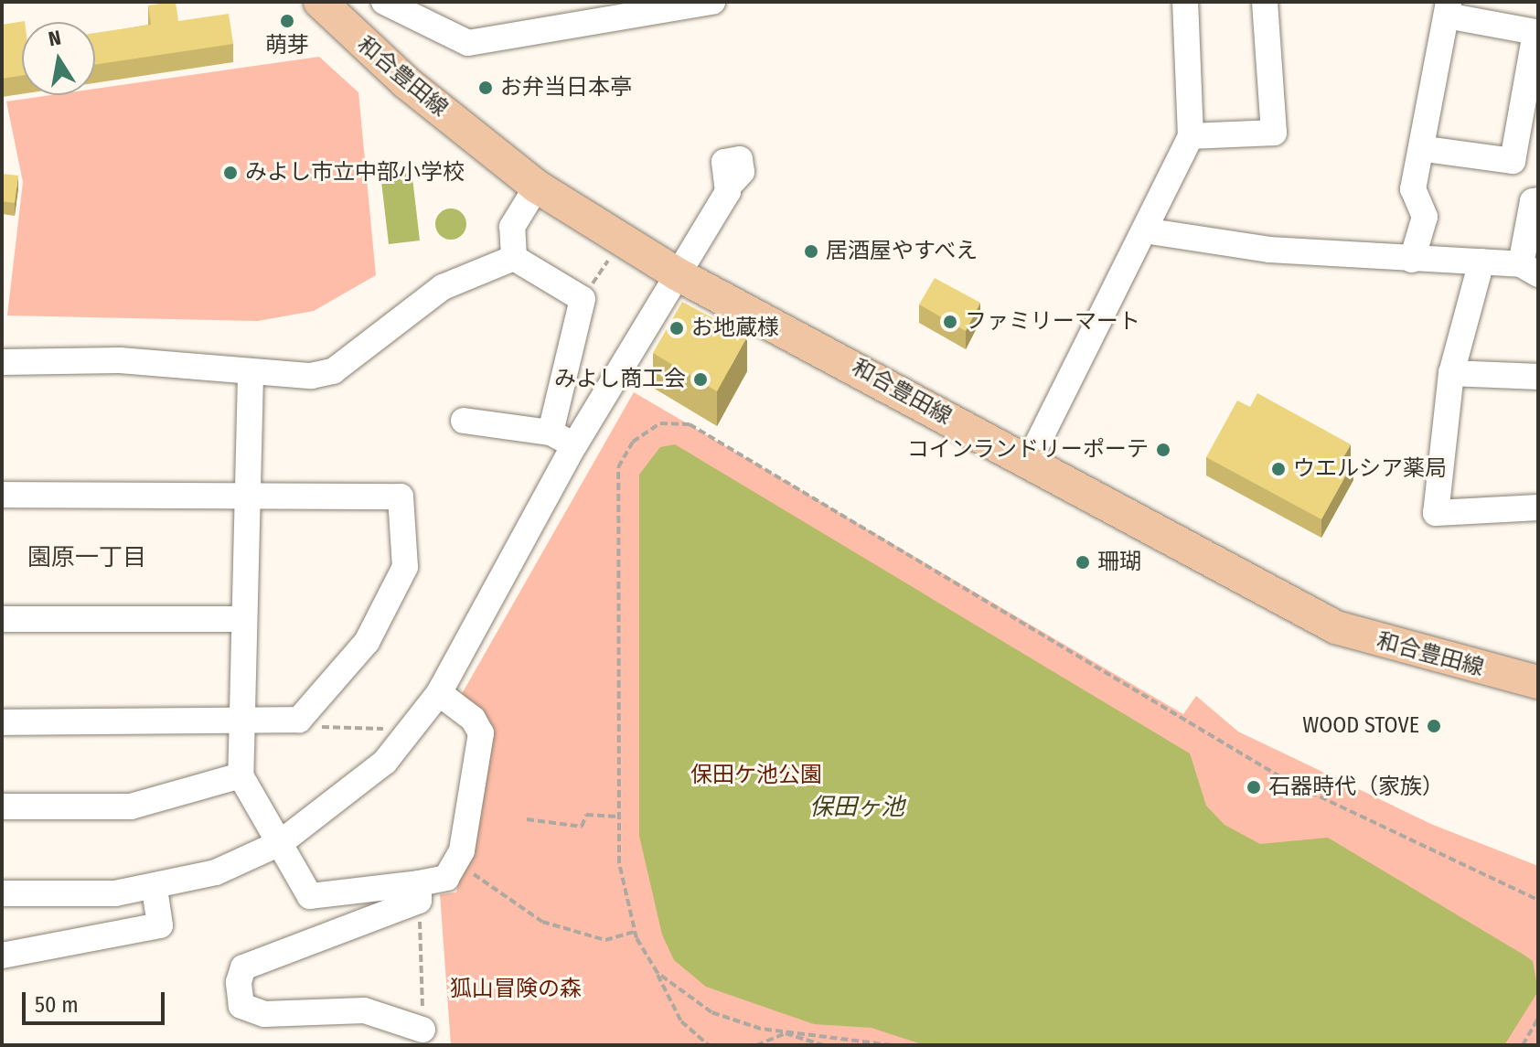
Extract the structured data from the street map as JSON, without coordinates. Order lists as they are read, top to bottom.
{
  "streets": {
    "main road": ["和合豊田線"]
  },
  "districts": ["園原一丁目"],
  "water": ["保田ヶ池"],
  "parks": ["保田ケ池公園", "狐山冒険の森"],
  "places": [
    "萌芽",
    "お弁当日本亭",
    "みよし市立中部小学校",
    "居酒屋やすべえ",
    "ファミリーマート",
    "お地蔵様",
    "みよし商工会",
    "コインランドリーポーテ",
    "ウエルシア薬局",
    "珊瑚",
    "WOOD STOVE",
    "石器時代（家族）"
  ],
  "scale_bar": "50 m",
  "north": "top"
}
